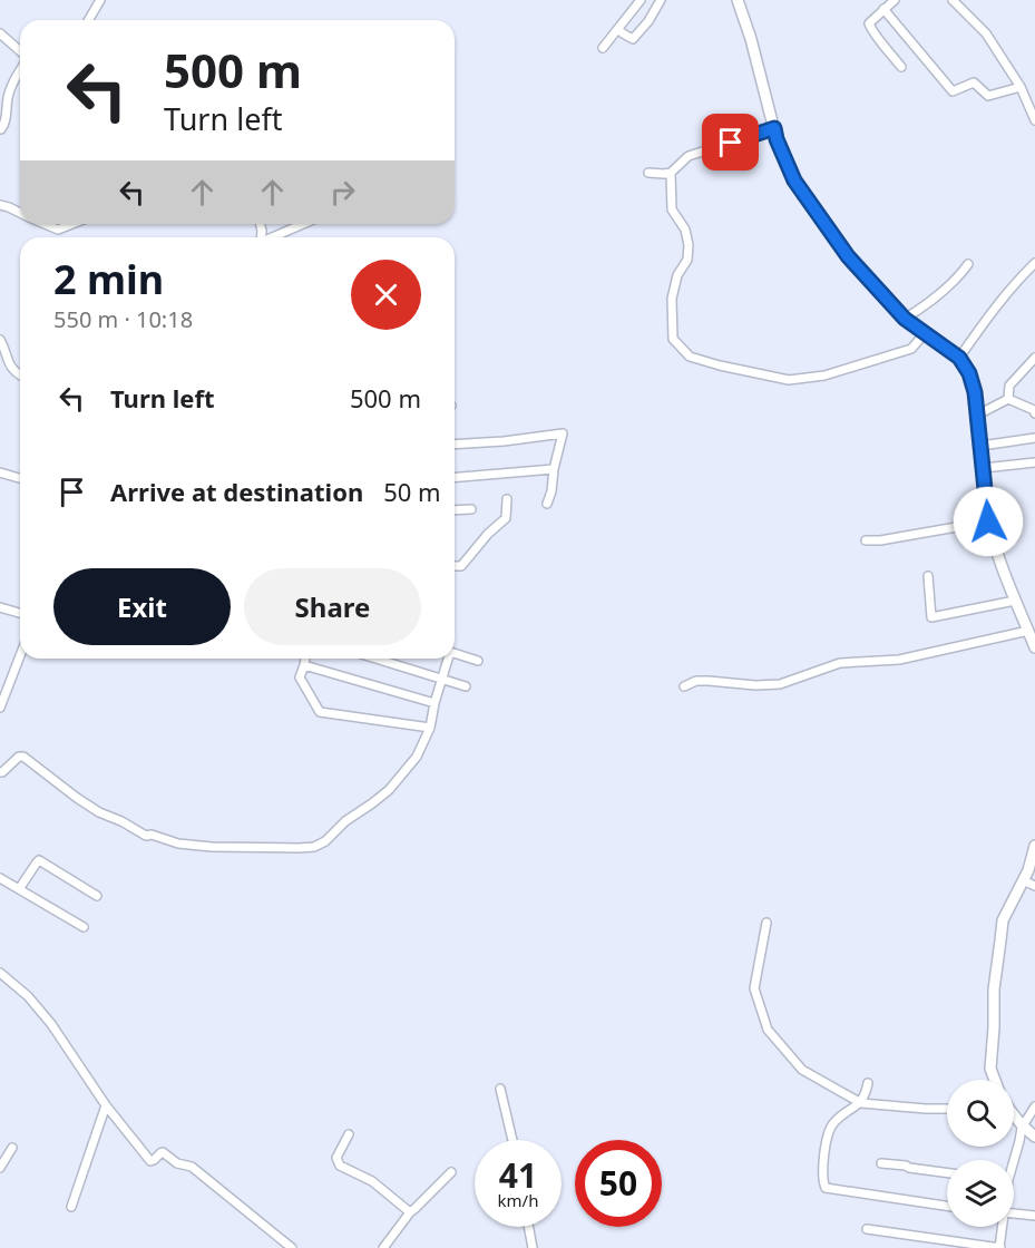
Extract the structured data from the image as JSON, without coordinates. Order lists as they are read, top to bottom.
{
  "page": {
    "turn": ["500 m", "Turn left"],
    "heading": ["2 min", "550 m · 10:18"],
    "list": [
      {
        "name": "Turn left",
        "value": "500 m"
      },
      {
        "name": "Arrive at destination",
        "value": "50 m"
      }
    ],
    "buttons": ["Exit", "Share"],
    "speed": "41 km/h",
    "limit": "50"
  }
}
